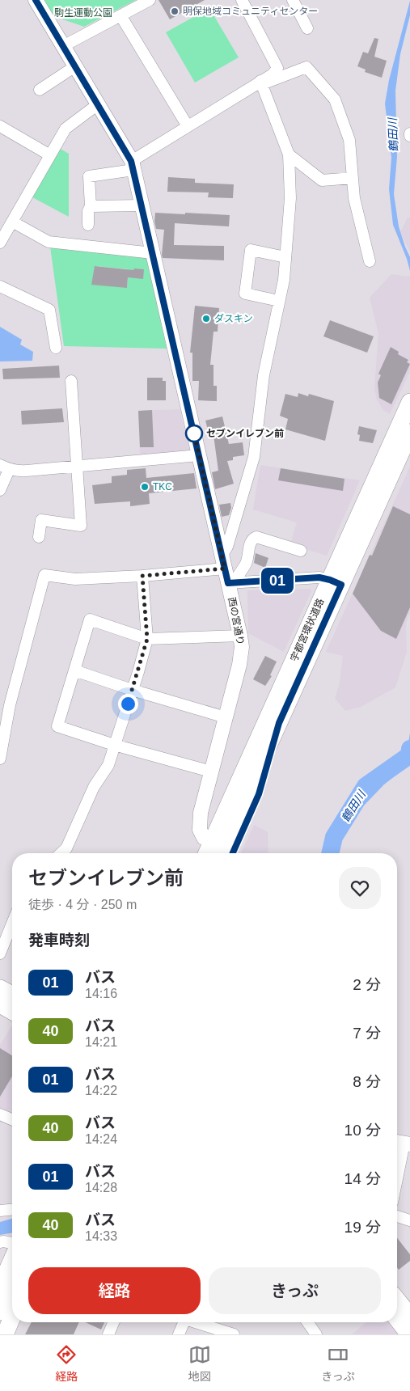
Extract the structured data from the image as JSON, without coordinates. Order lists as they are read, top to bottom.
{
  "streets": {
    "main road": ["宇都宮環状道路"],
    "street": ["西の宮通り"]
  },
  "water": ["鶴田川"],
  "parks": ["駒生運動公園"],
  "places": [
    "明保地域コミュニティセンター",
    "ダスキン",
    "セブンイレブン前",
    "TKC"
  ],
  "lines": ["bus line 01"],
  "page": {
    "on_map": "01",
    "heading": [
      ["セブンイレブン前", "徒歩 · 4 分 · 250 m"],
      "発車時刻"
    ],
    "list": [
      {
        "mark": "01",
        "name": "バス",
        "note": "14:16",
        "value": "2 分"
      },
      {
        "mark": "40",
        "name": "バス",
        "note": "14:21",
        "value": "7 分"
      },
      {
        "mark": "01",
        "name": "バス",
        "note": "14:22",
        "value": "8 分"
      },
      {
        "mark": "40",
        "name": "バス",
        "note": "14:24",
        "value": "10 分"
      },
      {
        "mark": "01",
        "name": "バス",
        "note": "14:28",
        "value": "14 分"
      },
      {
        "mark": "40",
        "name": "バス",
        "note": "14:33",
        "value": "19 分"
      }
    ],
    "buttons": ["経路", "きっぷ"],
    "tabs": ["経路", "地図", "きっぷ"]
  }
}
